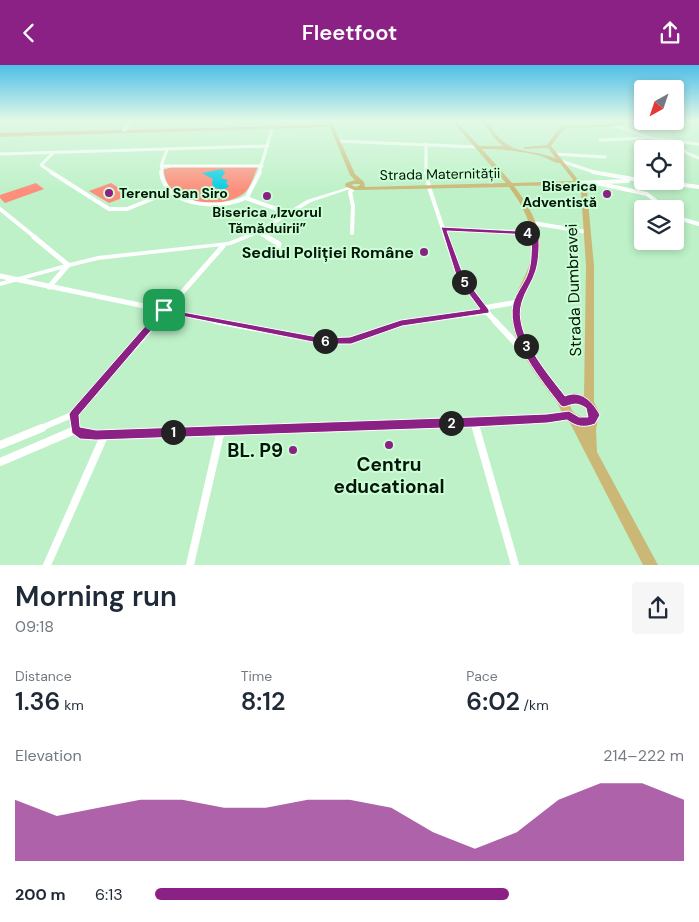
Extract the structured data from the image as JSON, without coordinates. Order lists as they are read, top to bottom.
{
  "streets": {
    "main road": ["Strada Maternității", "Strada Dumbravei"]
  },
  "places": [
    "Terenul San Siro",
    "Biserica Adventistă",
    "Biserica „Izvorul Tămăduirii”",
    "Sediul Poliției Române",
    "Centru educational",
    "BL. P9"
  ],
  "north": "bottom left",
  "page": {
    "header": "Fleetfoot",
    "pins": [
      "4",
      "5",
      "6",
      "3",
      "2",
      "1"
    ],
    "heading": ["Morning run", "09:18"],
    "stats": [
      ["Distance", "1.36 km"],
      ["Time", "8:12"],
      ["Pace", "6:02 /km"]
    ],
    "chart": ["Elevation", "214–222 m"],
    "list": [
      {
        "name": "200 m",
        "note": "6:13"
      }
    ]
  }
}
